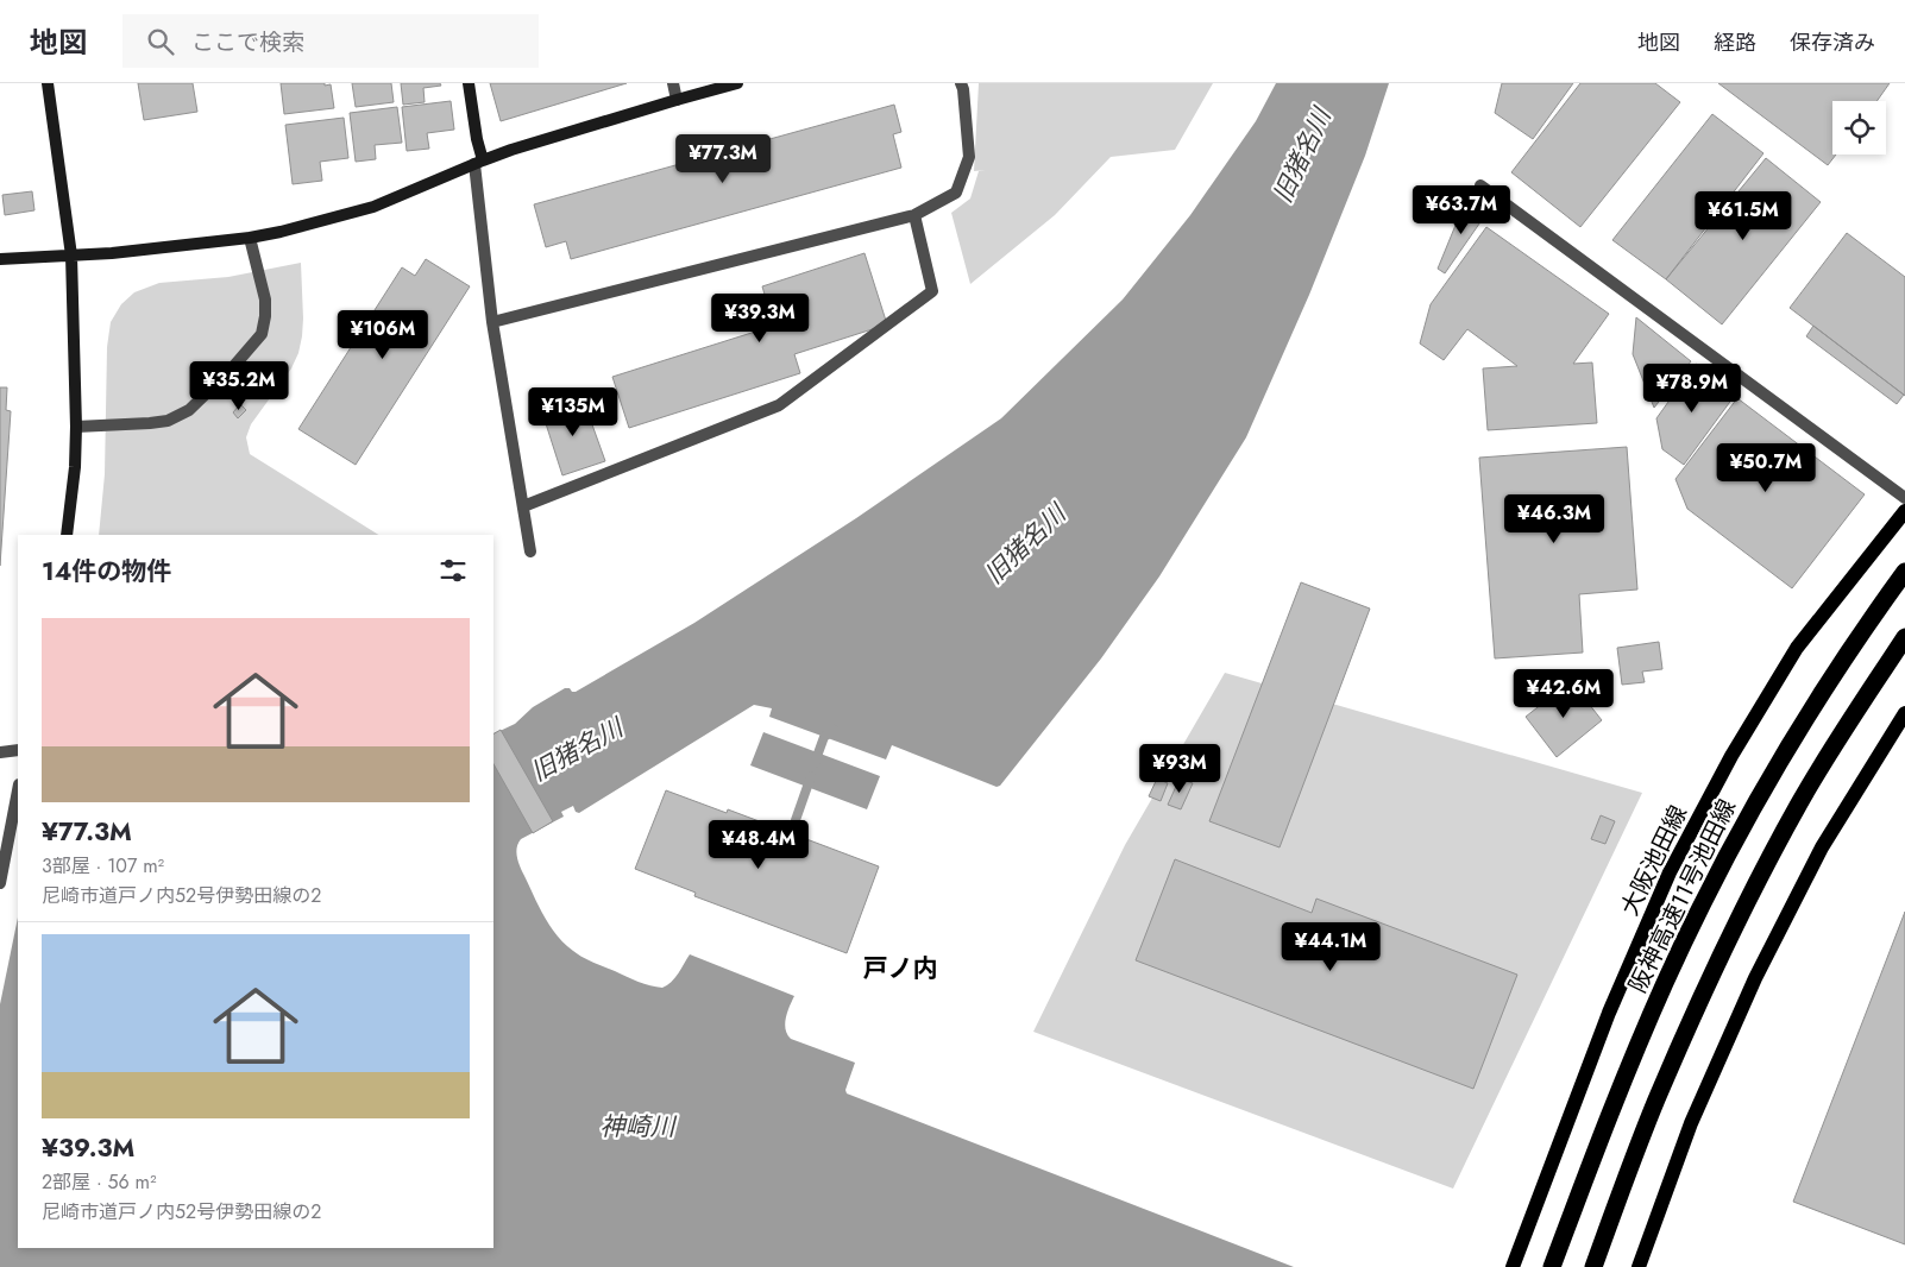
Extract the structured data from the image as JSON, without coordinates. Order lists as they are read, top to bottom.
{
  "streets": {
    "highway": ["阪神高速11号池田線"],
    "main road": ["大阪池田線"]
  },
  "districts": ["戸ノ内"],
  "water": ["旧猪名川", "神崎川"],
  "page": {
    "header": "地図",
    "search": "ここで検索",
    "nav": ["地図", "経路", "保存済み"],
    "price": [
      "¥77.3M",
      "¥63.7M",
      "¥61.5M",
      "¥39.3M",
      "¥106M",
      "¥35.2M",
      "¥78.9M",
      "¥135M",
      "¥50.7M",
      "¥46.3M",
      "¥42.6M",
      "¥93M",
      "¥48.4M",
      "¥44.1M"
    ],
    "heading": "14件の物件",
    "list": [
      {
        "name": "¥77.3M",
        "note": "3部屋 · 107 m² · 尼崎市道戸ノ内52号伊勢田線の2"
      },
      {
        "name": "¥39.3M",
        "note": "2部屋 · 56 m² · 尼崎市道戸ノ内52号伊勢田線の2"
      }
    ]
  }
}
